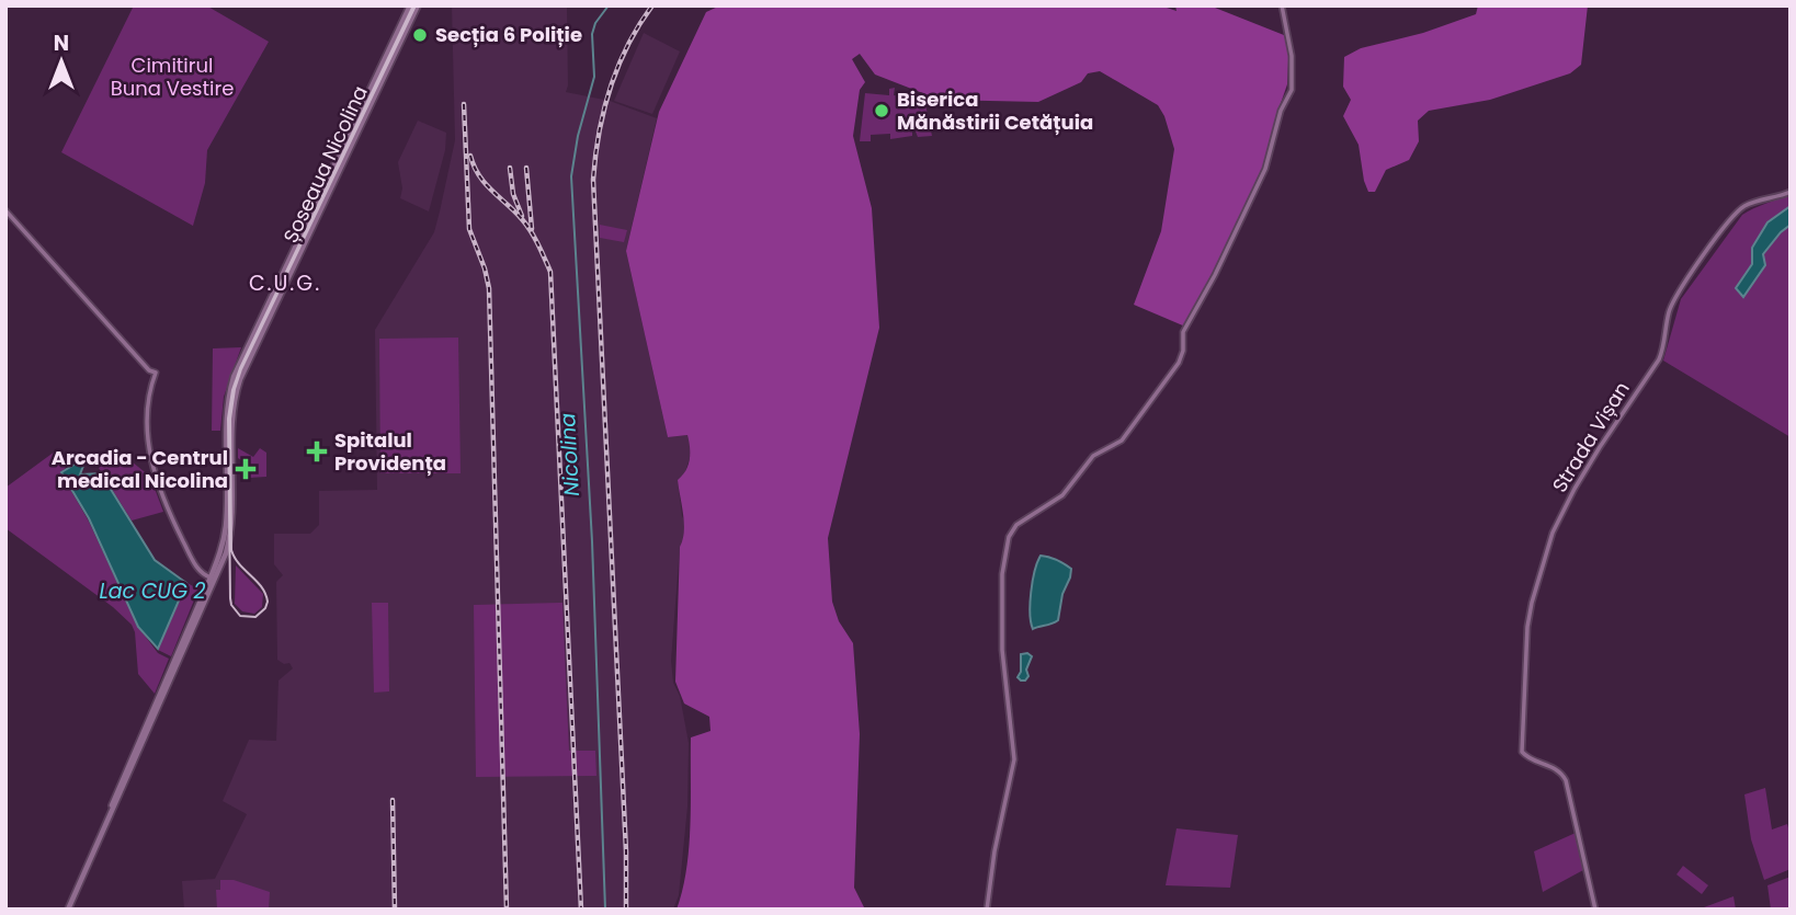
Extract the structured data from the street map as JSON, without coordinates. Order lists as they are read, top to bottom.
{
  "streets": {
    "main road": ["Șoseaua Nicolina"],
    "street": ["Strada Vișan"]
  },
  "districts": ["C.U.G."],
  "water": ["Nicolina", "Lac CUG 2"],
  "parks": ["Cimitirul Buna Vestire"],
  "places": {
    "other": ["Secția 6 Poliție", "Biserica Mănăstirii Cetățuia"],
    "health": ["Spitalul Providența", "Arcadia - Centrul medical Nicolina"]
  },
  "north": "top"
}
